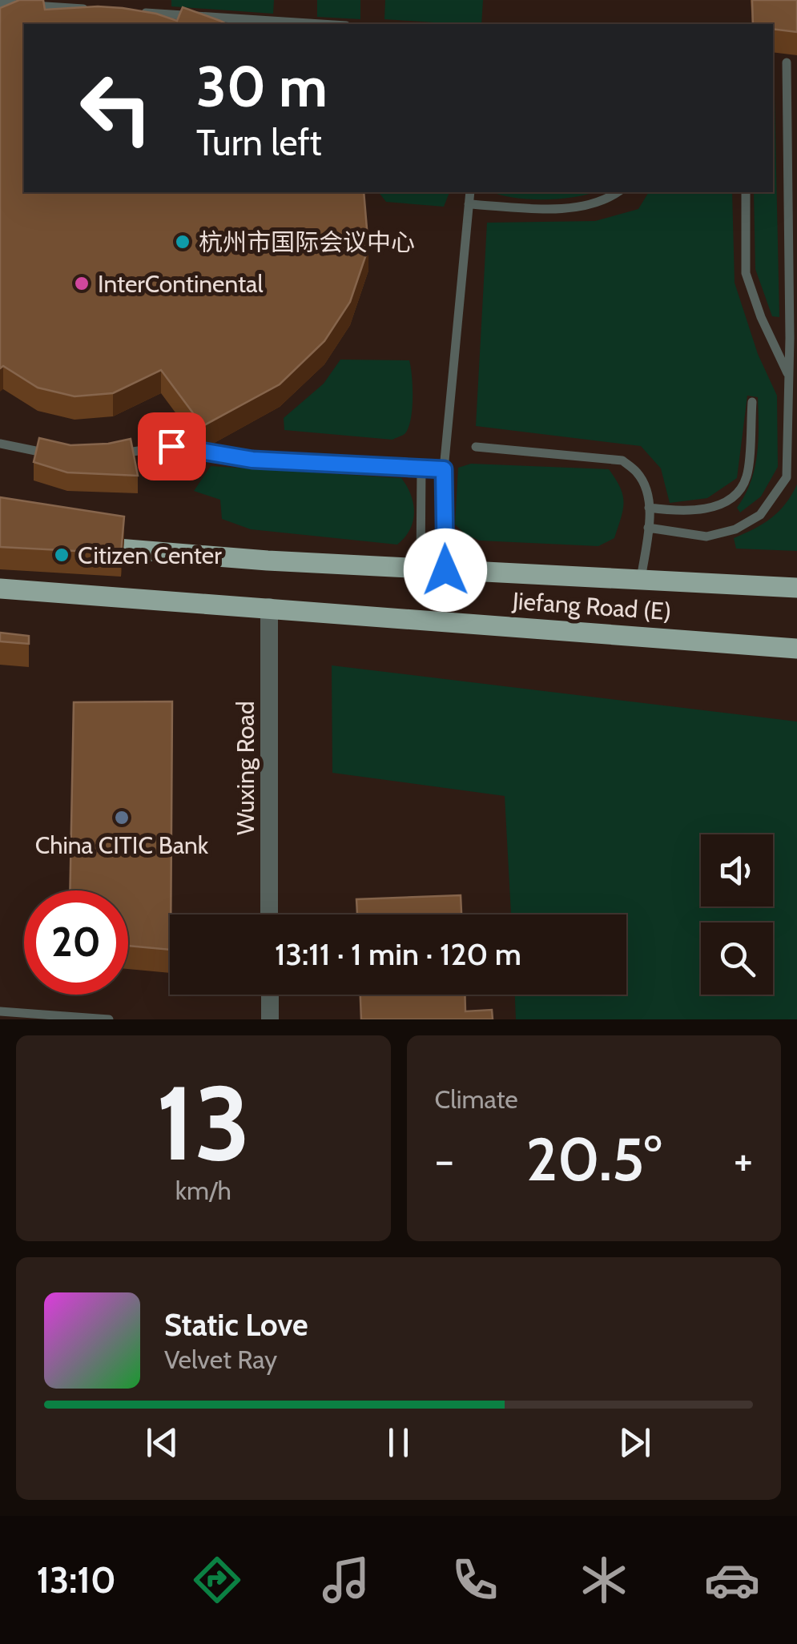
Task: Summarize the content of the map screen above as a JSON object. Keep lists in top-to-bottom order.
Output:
{
  "streets": {
    "main road": ["Jiefang Road (E)"],
    "street": ["Wuxing Road"]
  },
  "crossings": [
    ["Jiefang Road (E)", "Wuxing Road"]
  ],
  "places": [
    "杭州市国际会议中心",
    "InterContinental",
    "Citizen Center",
    "China CITIC Bank"
  ],
  "page": {
    "turn": ["30 m", "Turn left"],
    "limit": "20",
    "trip": "13:11 · 1 min · 120 m",
    "tile": [
      ["13", "km/h"],
      "Climate"
    ],
    "heat": ["−", "20.5°", "+"],
    "song": ["Static Love", "Velvet Ray"],
    "tabs": "13:10"
  }
}
